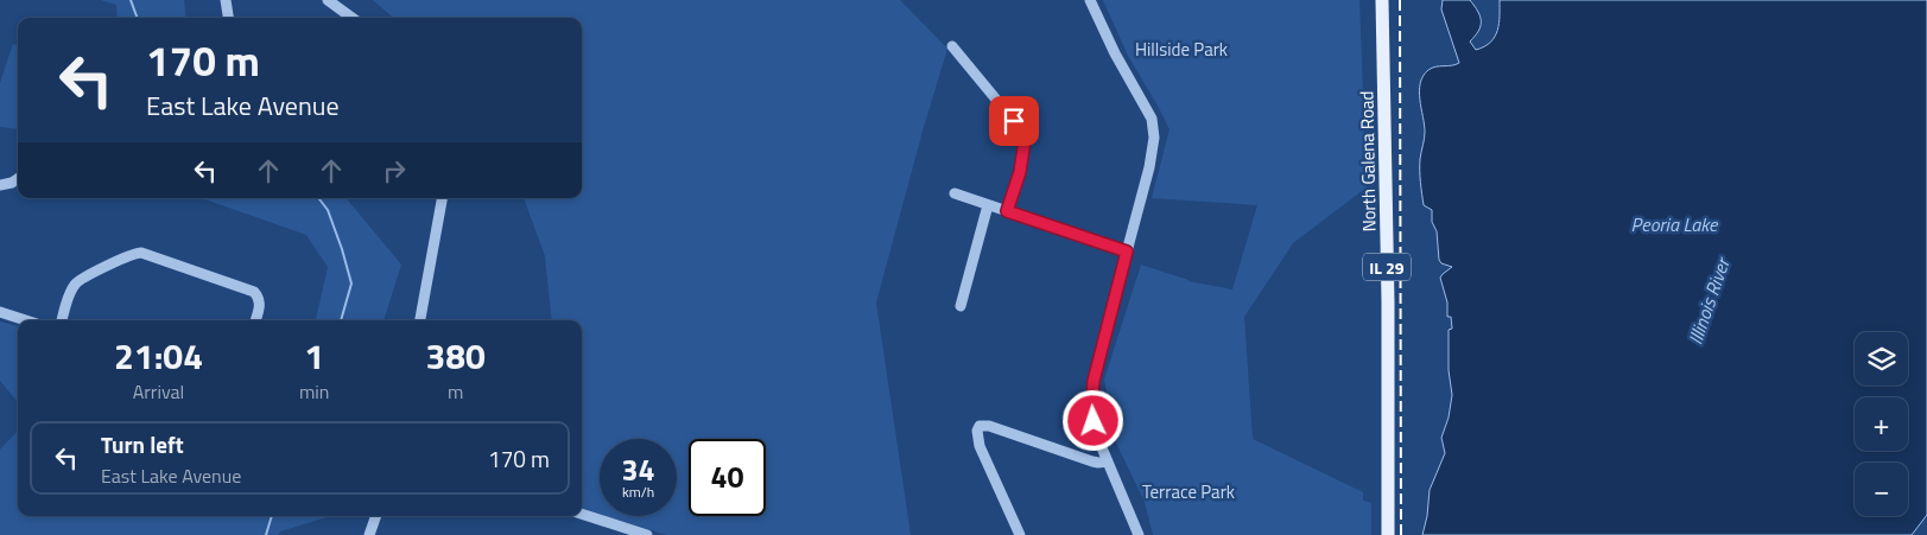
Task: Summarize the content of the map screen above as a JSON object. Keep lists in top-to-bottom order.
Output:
{
  "streets": {
    "main road": ["North Galena Road", "IL 29"]
  },
  "water": ["Peoria Lake", "Illinois River"],
  "parks": ["Hillside Park", "Terrace Park"],
  "page": {
    "turn": ["170 m", "East Lake Avenue"],
    "eta": [
      "21:04",
      "Arrival",
      "1",
      "min",
      "380",
      "m"
    ],
    "map_buttons": ["+", "−"],
    "list": [
      {
        "name": "Turn left",
        "note": "East Lake Avenue",
        "value": "170 m"
      }
    ],
    "speed": "34 km/h",
    "limit": "40"
  }
}
